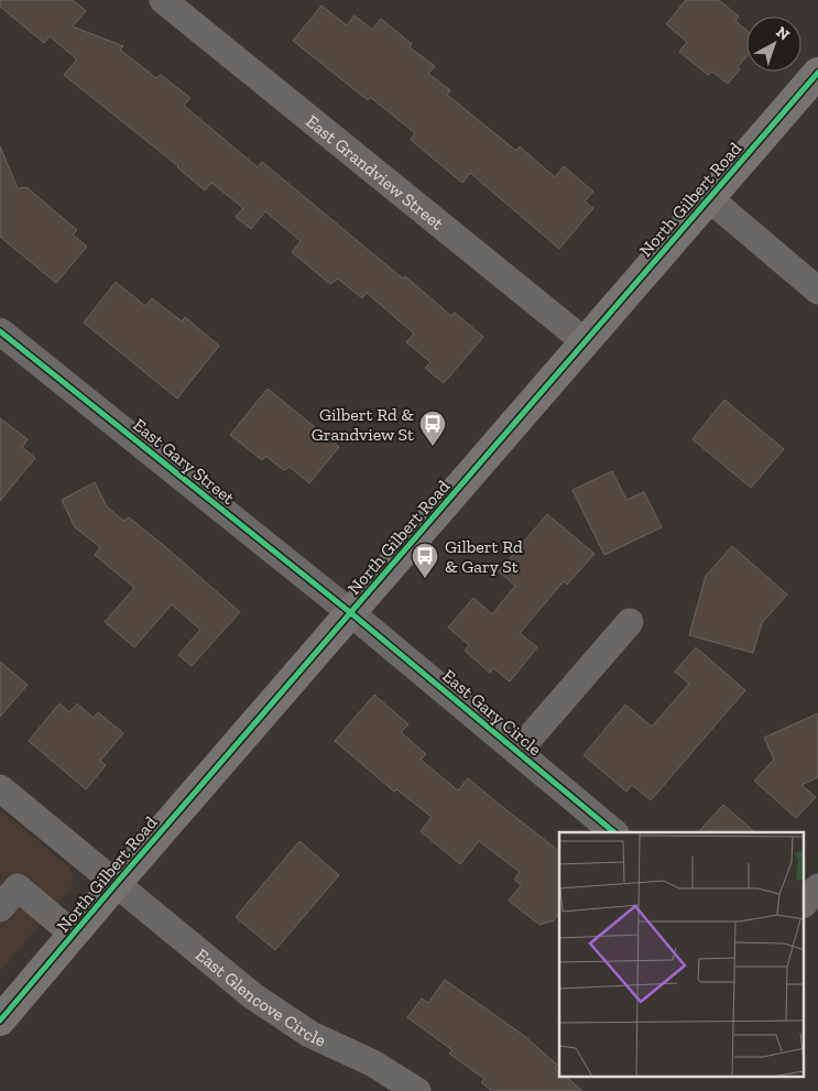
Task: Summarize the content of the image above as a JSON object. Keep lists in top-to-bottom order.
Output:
{
  "streets": {
    "main road": ["North Gilbert Road"],
    "street": [
      "East Grandview Street",
      "East Gary Street",
      "East Gary Circle",
      "East Glencove Circle"
    ]
  },
  "crossings": [
    ["East Grandview Street", "North Gilbert Road"],
    ["North Gilbert Road", "East Gary Street"],
    ["North Gilbert Road", "East Gary Circle"],
    ["North Gilbert Road", "East Glencove Circle"],
    ["East Gary Street", "East Gary Circle"]
  ],
  "places": {
    "bus stop": ["Gilbert Rd & Grandview St", "Gilbert Rd & Gary St"]
  },
  "north": "top right"
}
